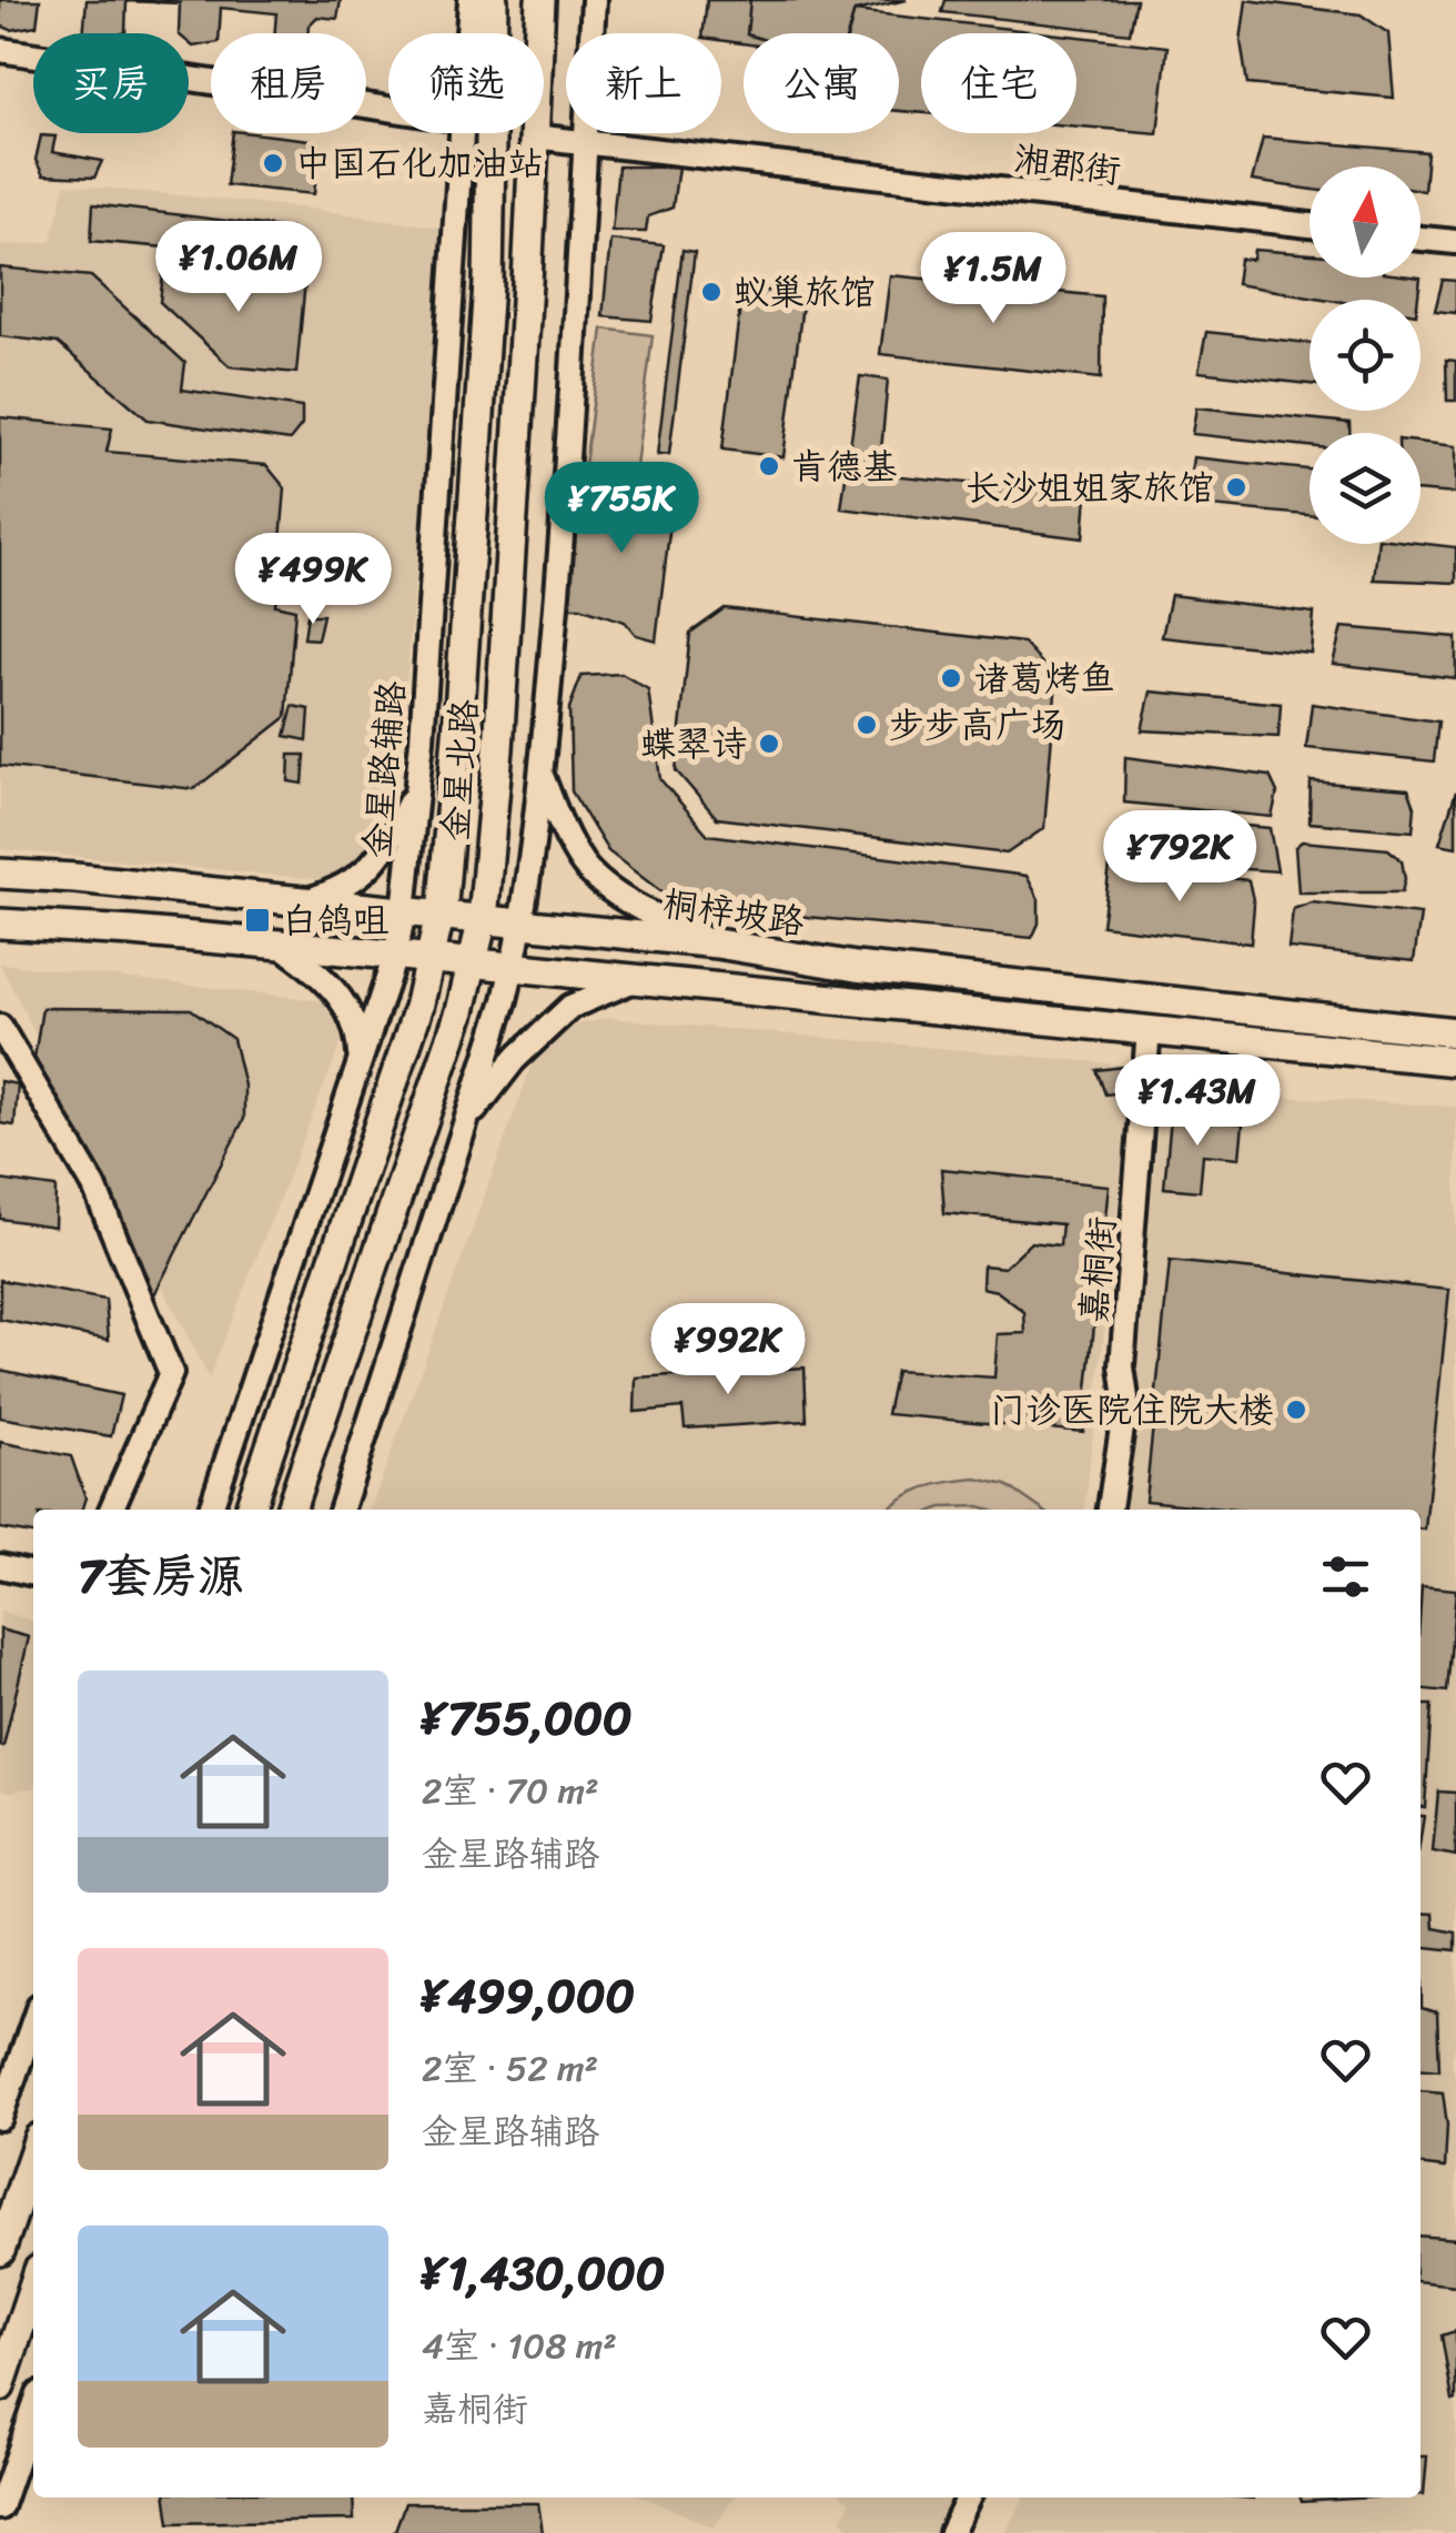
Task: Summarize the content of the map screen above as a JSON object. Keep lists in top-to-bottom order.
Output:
{
  "streets": {
    "main road": ["金星北路", "桐梓坡路"],
    "street": ["湘郡街", "金星路辅路", "嘉桐街"]
  },
  "crossings": [
    ["湘郡街", "金星北路"],
    ["金星路辅路", "桐梓坡路"],
    ["金星北路", "桐梓坡路"],
    ["桐梓坡路", "嘉桐街"]
  ],
  "places": {
    "other": [
      "中国石化加油站",
      "蚁巢旅馆",
      "肯德基",
      "长沙姐姐家旅馆",
      "诸葛烤鱼",
      "步步高广场",
      "蝶翠诗",
      "门诊医院住院大楼"
    ],
    "transit": ["白鸽咀"]
  },
  "north": "top",
  "page": {
    "chip": [
      "买房",
      "租房",
      "筛选",
      "新上",
      "公寓",
      "住宅"
    ],
    "price": [
      "¥1.06M",
      "¥1.5M",
      "¥755K",
      "¥499K",
      "¥792K",
      "¥1.43M",
      "¥992K"
    ],
    "heading": "7套房源",
    "list": [
      {
        "name": "¥755,000",
        "note": "2室 · 70 m² · 金星路辅路"
      },
      {
        "name": "¥499,000",
        "note": "2室 · 52 m² · 金星路辅路"
      },
      {
        "name": "¥1,430,000",
        "note": "4室 · 108 m² · 嘉桐街"
      }
    ]
  }
}
